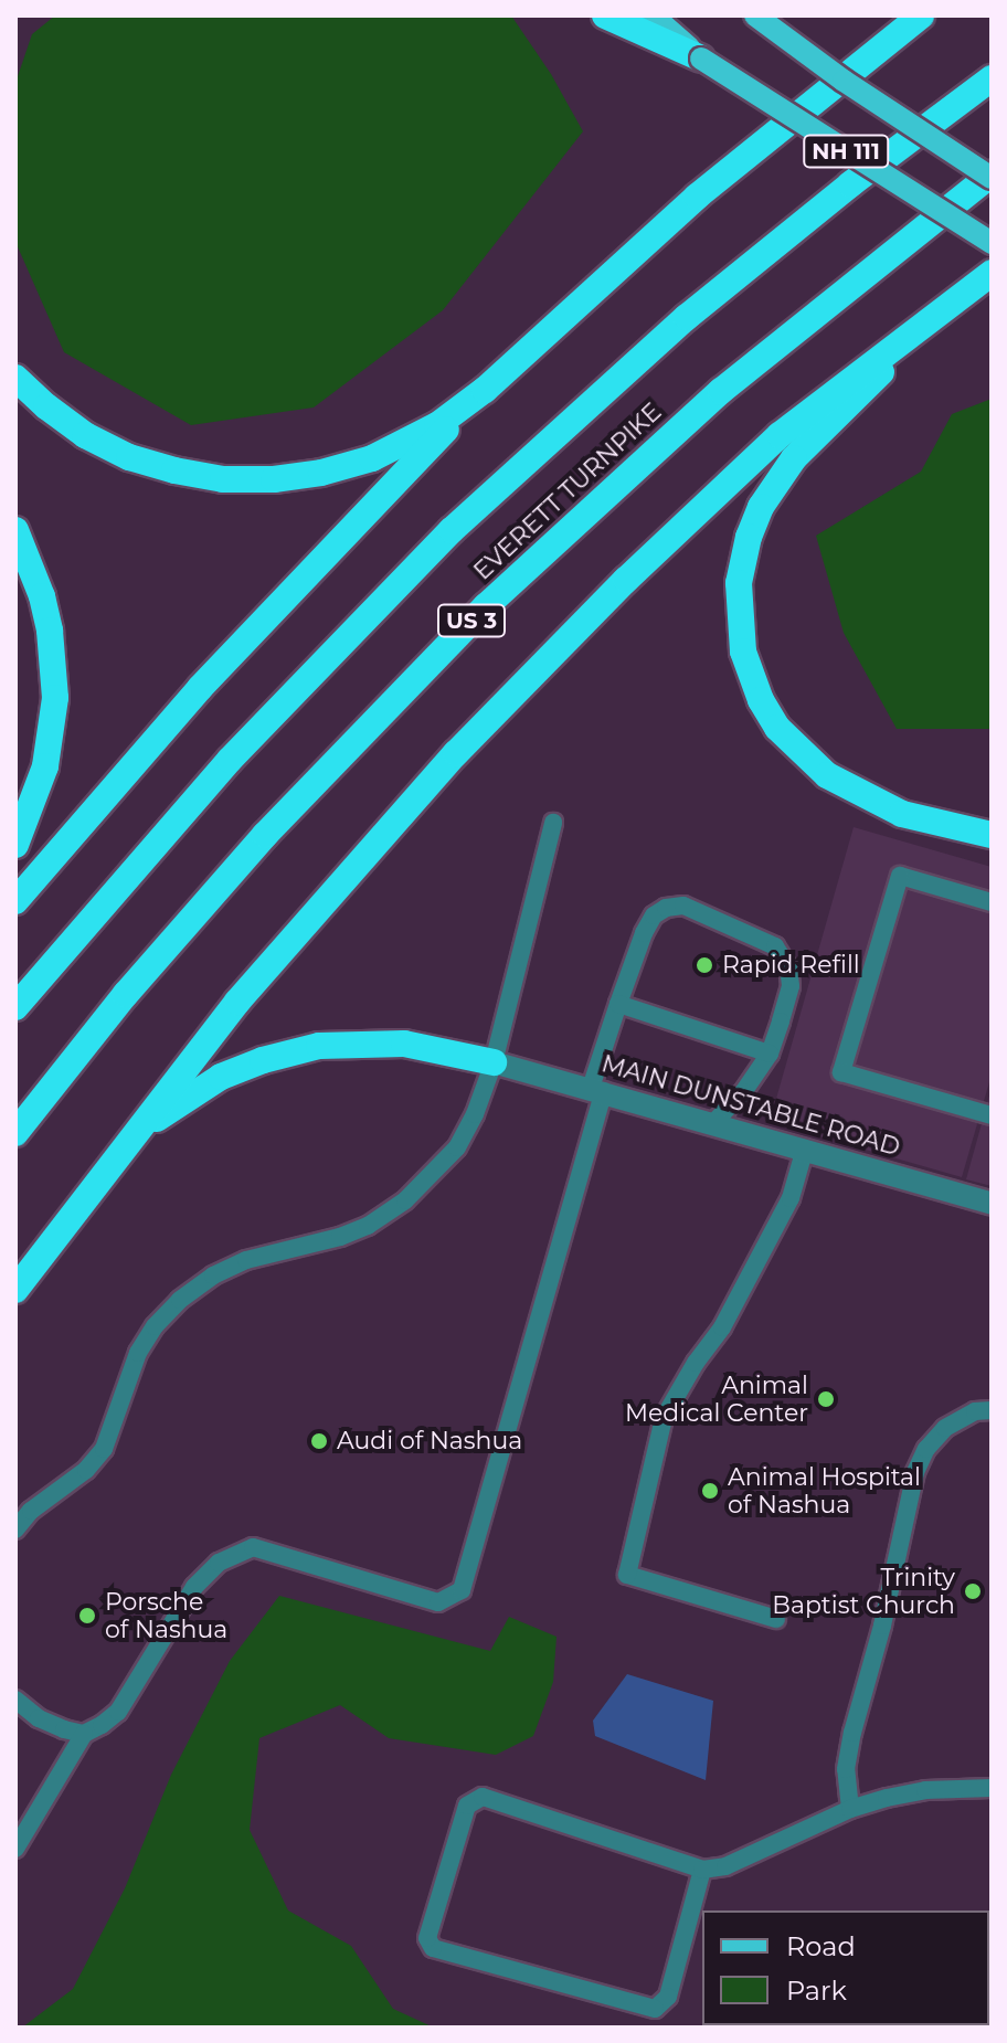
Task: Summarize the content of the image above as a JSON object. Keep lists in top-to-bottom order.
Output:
{
  "streets": {
    "highway": ["EVERETT TURNPIKE", "US 3"],
    "main road": ["NH 111"],
    "street": ["MAIN DUNSTABLE ROAD"]
  },
  "crossings": [
    ["NH 111", "EVERETT TURNPIKE"]
  ],
  "places": [
    "Rapid Refill",
    "Animal Medical Center",
    "Audi of Nashua",
    "Animal Hospital of Nashua",
    "Trinity Baptist Church",
    "Porsche of Nashua"
  ],
  "legend": ["Road", "Park"]
}
